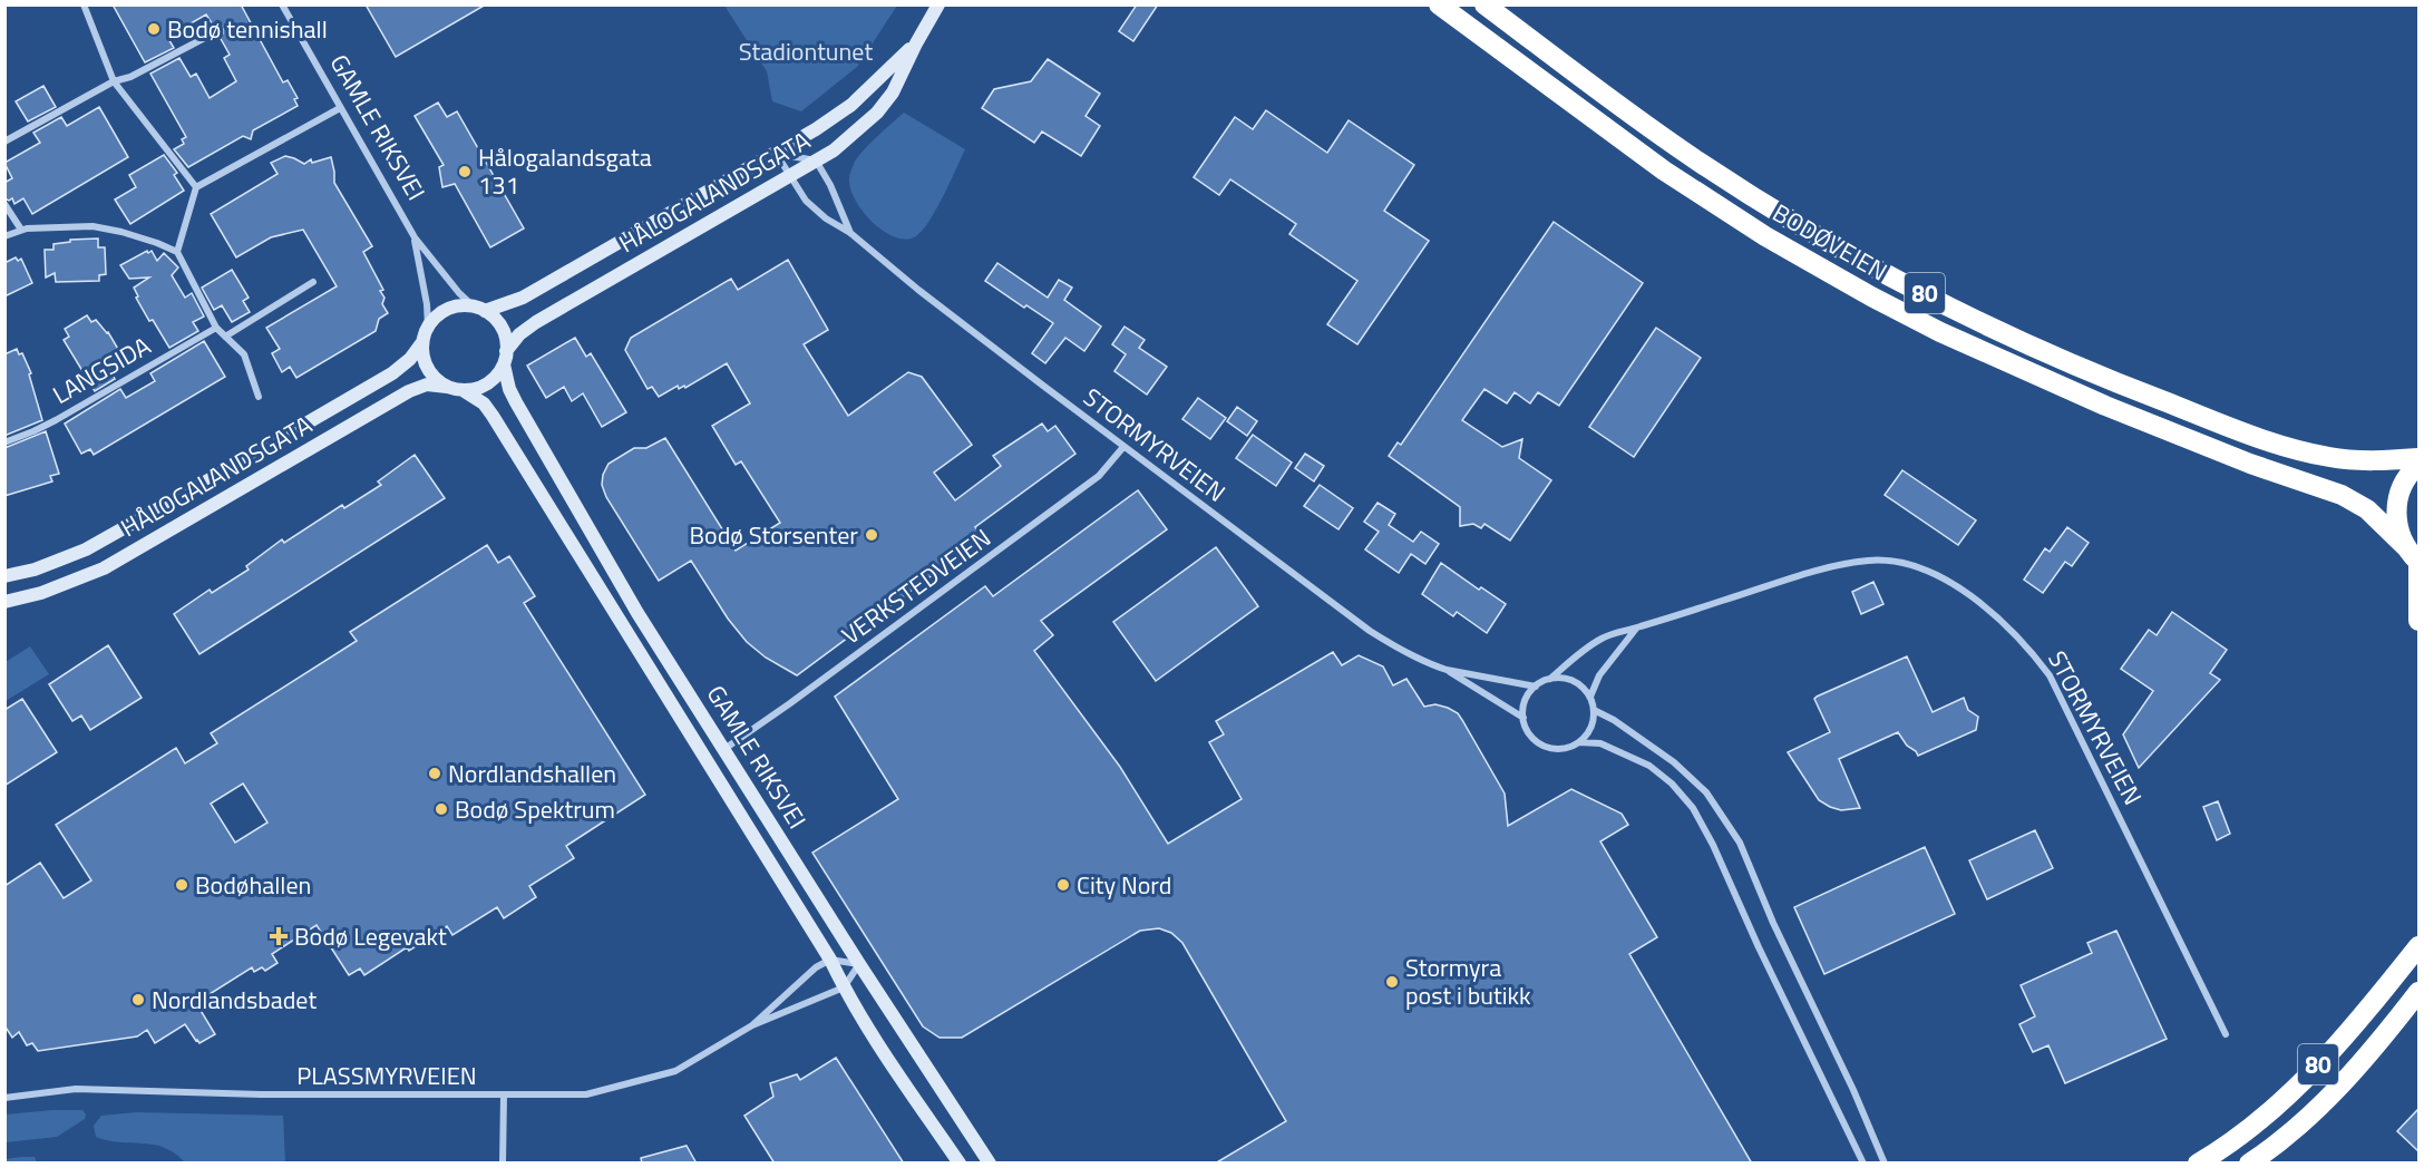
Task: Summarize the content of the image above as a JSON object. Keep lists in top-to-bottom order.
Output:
{
  "streets": {
    "highway": ["BODØVEIEN", "80"],
    "street": [
      "GAMLE RIKSVEI",
      "HÅLOGALANDSGATA",
      "LANGSIDA",
      "STORMYRVEIEN",
      "VERKSTEDVEIEN",
      "PLASSMYRVEIEN"
    ]
  },
  "crossings": [
    ["GAMLE RIKSVEI", "HÅLOGALANDSGATA"],
    ["GAMLE RIKSVEI", "VERKSTEDVEIEN"],
    ["GAMLE RIKSVEI", "PLASSMYRVEIEN"],
    ["HÅLOGALANDSGATA", "STORMYRVEIEN"],
    ["STORMYRVEIEN", "VERKSTEDVEIEN"]
  ],
  "parks": ["Stadiontunet"],
  "places": {
    "other": [
      "Bodø tennishall",
      "Hålogalandsgata 131",
      "Bodø Storsenter",
      "Nordlandshallen",
      "Bodø Spektrum",
      "Bodøhallen",
      "City Nord",
      "Stormyra post i butikk",
      "Nordlandsbadet"
    ],
    "health": ["Bodø Legevakt"]
  }
}
